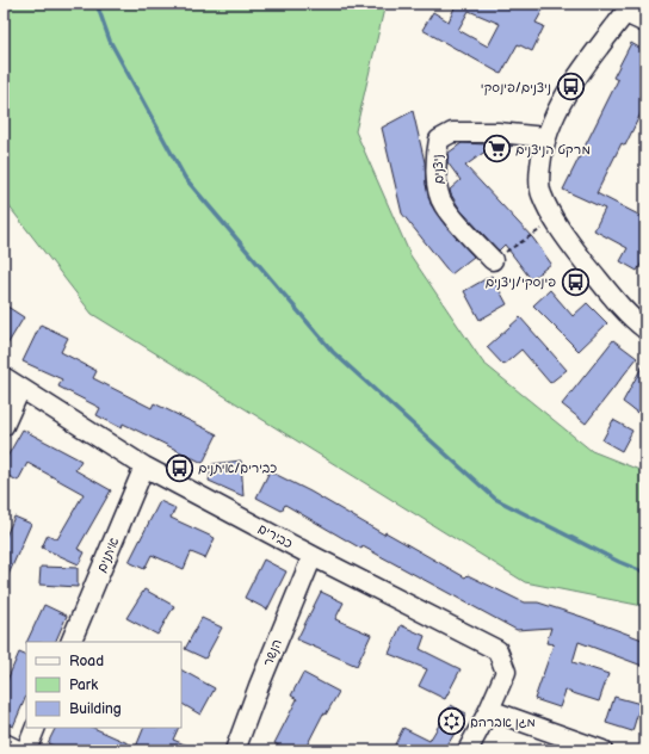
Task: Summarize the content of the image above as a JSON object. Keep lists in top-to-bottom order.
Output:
{
  "streets": {
    "street": [
      "ניצנים",
      "כבירים",
      "איתנים",
      "הנשר"
    ]
  },
  "crossings": [
    ["כבירים", "איתנים"],
    ["כבירים", "הנשר"]
  ],
  "places": {
    "bus stop": ["ניצנים/פינסקי", "פינסקי/ניצנים", "כבירים/איתנים"],
    "supermarket": ["מרקט הניצנים"],
    "synagogue": ["מגן אברהם"]
  },
  "legend": ["Road", "Park", "Building"]
}
